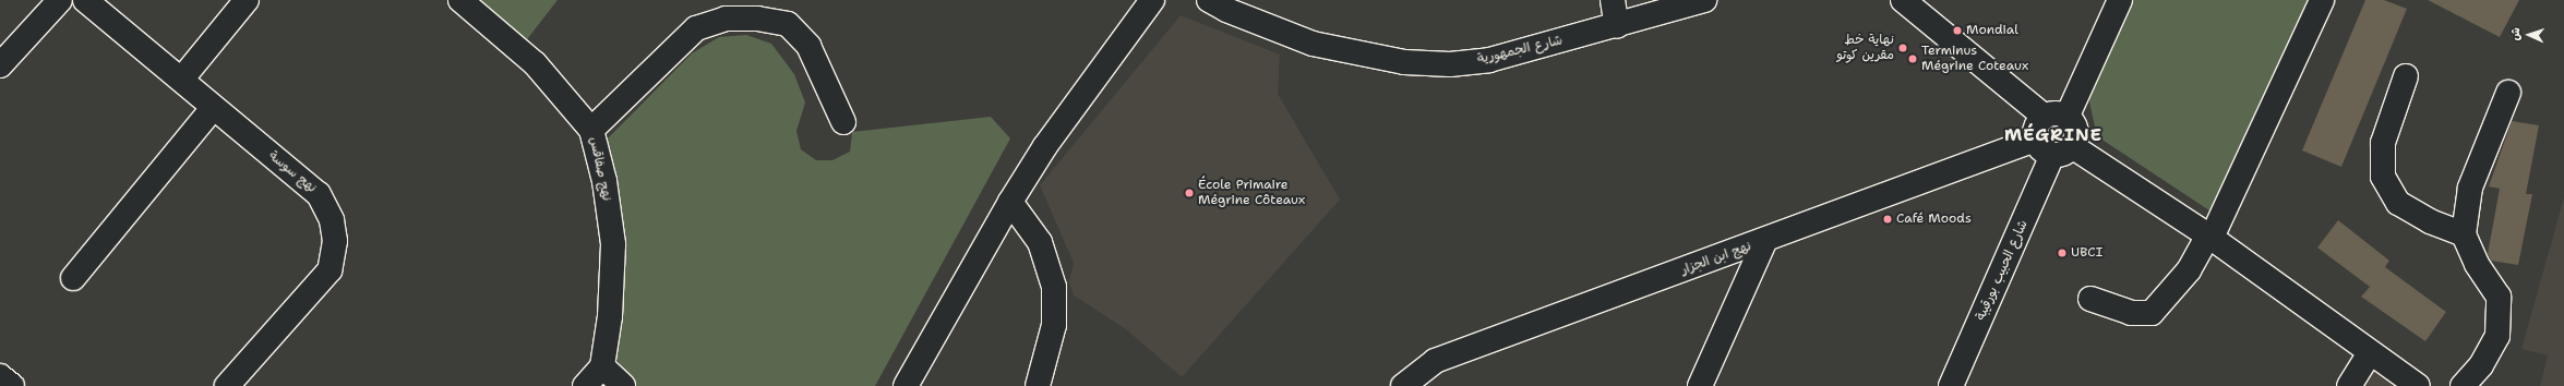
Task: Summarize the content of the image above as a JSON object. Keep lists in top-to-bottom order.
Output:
{
  "streets": {
    "street": [
      "شارع الجمهورية",
      "نهج صفاقس",
      "نهج سوسة",
      "نهج ابن الجزار",
      "شارع الحبيب بورقيبة"
    ]
  },
  "districts": ["MÉGRINE"],
  "places": [
    "Mondial",
    "نهاية خط مقرين كوتو",
    "Terminus Mégrine Coteaux",
    "École Primaire Mégrine Côteaux",
    "Café Moods",
    "UBCI"
  ],
  "north": "left"
}
